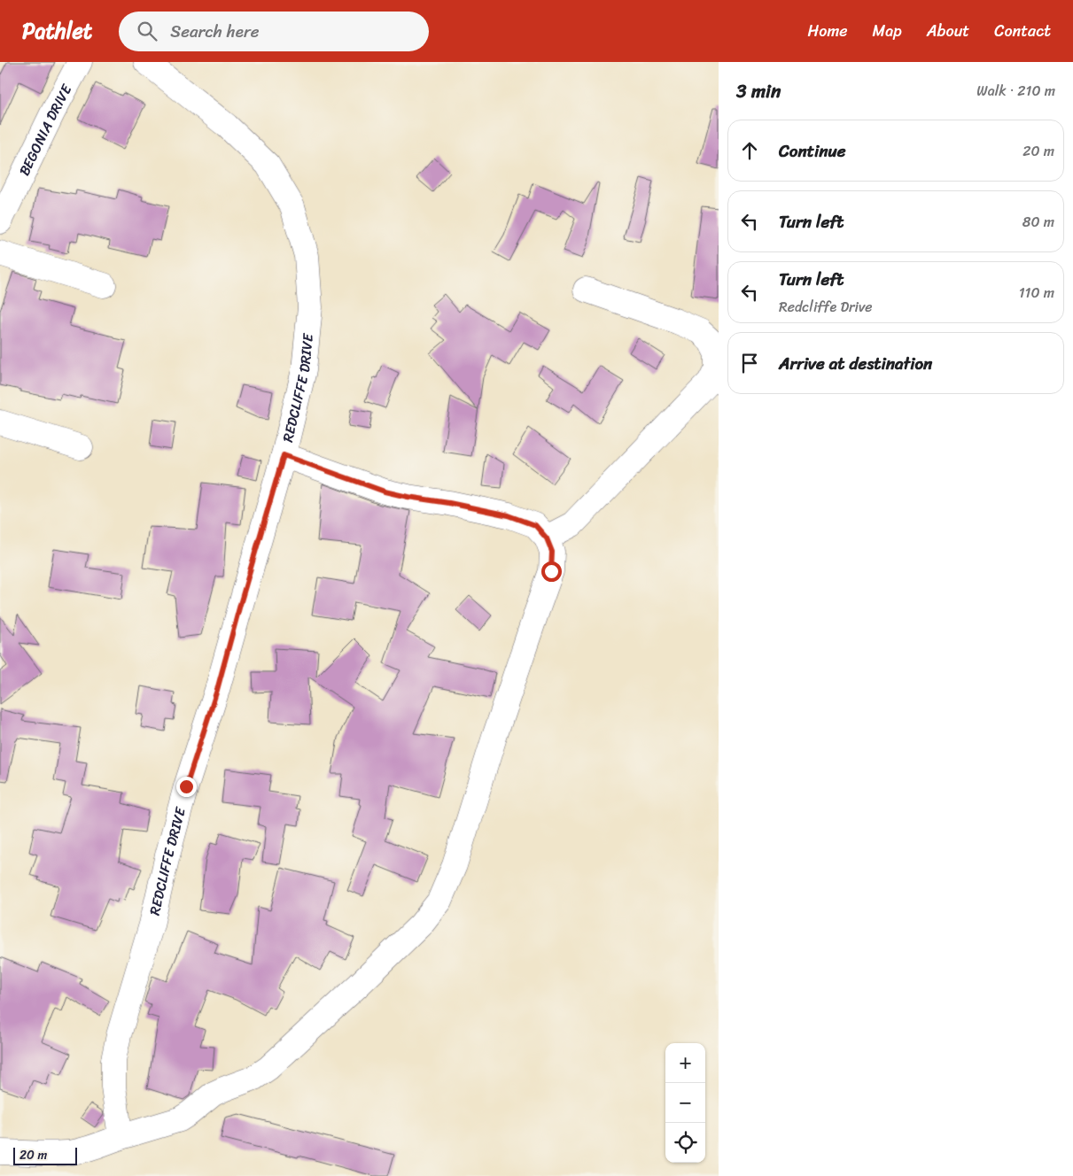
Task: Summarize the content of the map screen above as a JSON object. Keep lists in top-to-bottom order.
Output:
{
  "streets": {
    "street": ["BEGONIA DRIVE", "REDCLIFFE DRIVE"]
  },
  "scale_bar": "20 m",
  "page": {
    "header": "Pathlet",
    "search": "Search here",
    "nav": [
      "Home",
      "Map",
      "About",
      "Contact"
    ],
    "heading": ["3 min", "Walk · 210 m"],
    "list": [
      ["Continue", "20 m"],
      ["Turn left", "80 m"],
      ["Turn left", "Redcliffe Drive", "110 m"],
      "Arrive at destination"
    ],
    "map_buttons": ["+", "−"],
    "scale": "20 m"
  }
}
